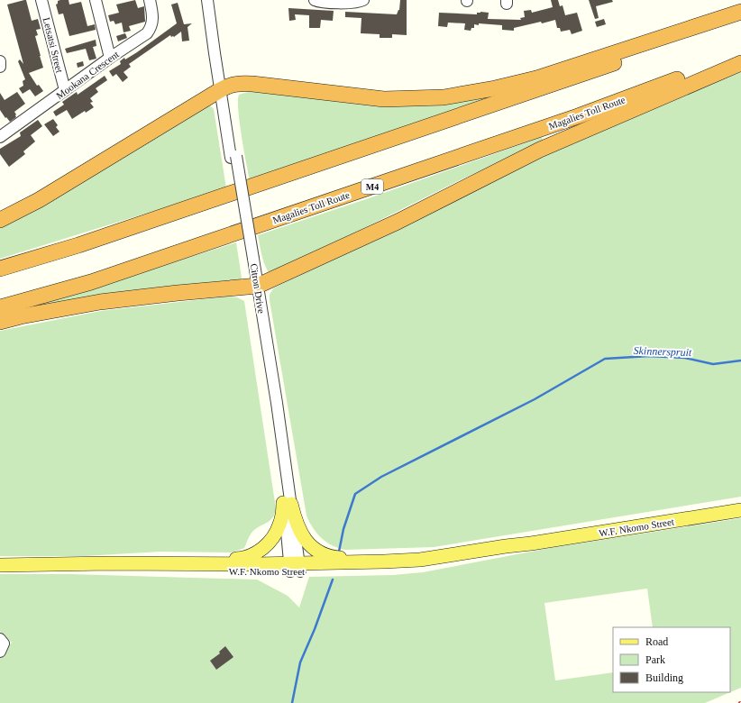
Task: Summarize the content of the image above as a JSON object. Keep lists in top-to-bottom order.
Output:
{
  "streets": {
    "highway": ["Magalies Toll Route", "M4"],
    "main road": ["W.F. Nkomo Street"],
    "street": ["Letsatsi Street", "Mookana Crescent", "Citron Drive"]
  },
  "crossings": [
    ["Letsatsi Street", "Mookana Crescent"],
    ["Citron Drive", "W.F. Nkomo Street"]
  ],
  "water": ["Skinnerspruit"],
  "legend": ["Road", "Park", "Building"]
}
